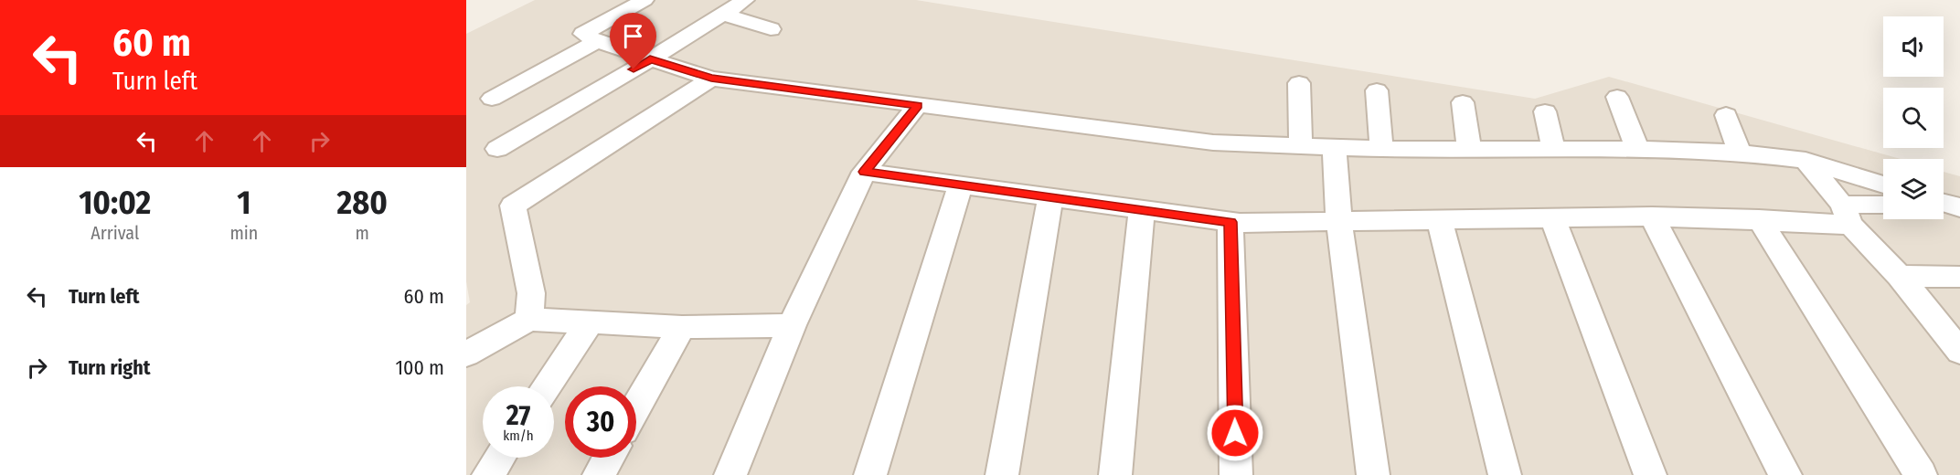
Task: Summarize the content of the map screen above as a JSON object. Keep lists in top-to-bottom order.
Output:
{
  "page": {
    "turn": ["60 m", "Turn left"],
    "eta": [
      "10:02",
      "Arrival",
      "1",
      "min",
      "280",
      "m"
    ],
    "list": [
      {
        "name": "Turn left",
        "value": "60 m"
      },
      {
        "name": "Turn right",
        "value": "100 m"
      }
    ],
    "speed": "27 km/h",
    "limit": "30"
  }
}
